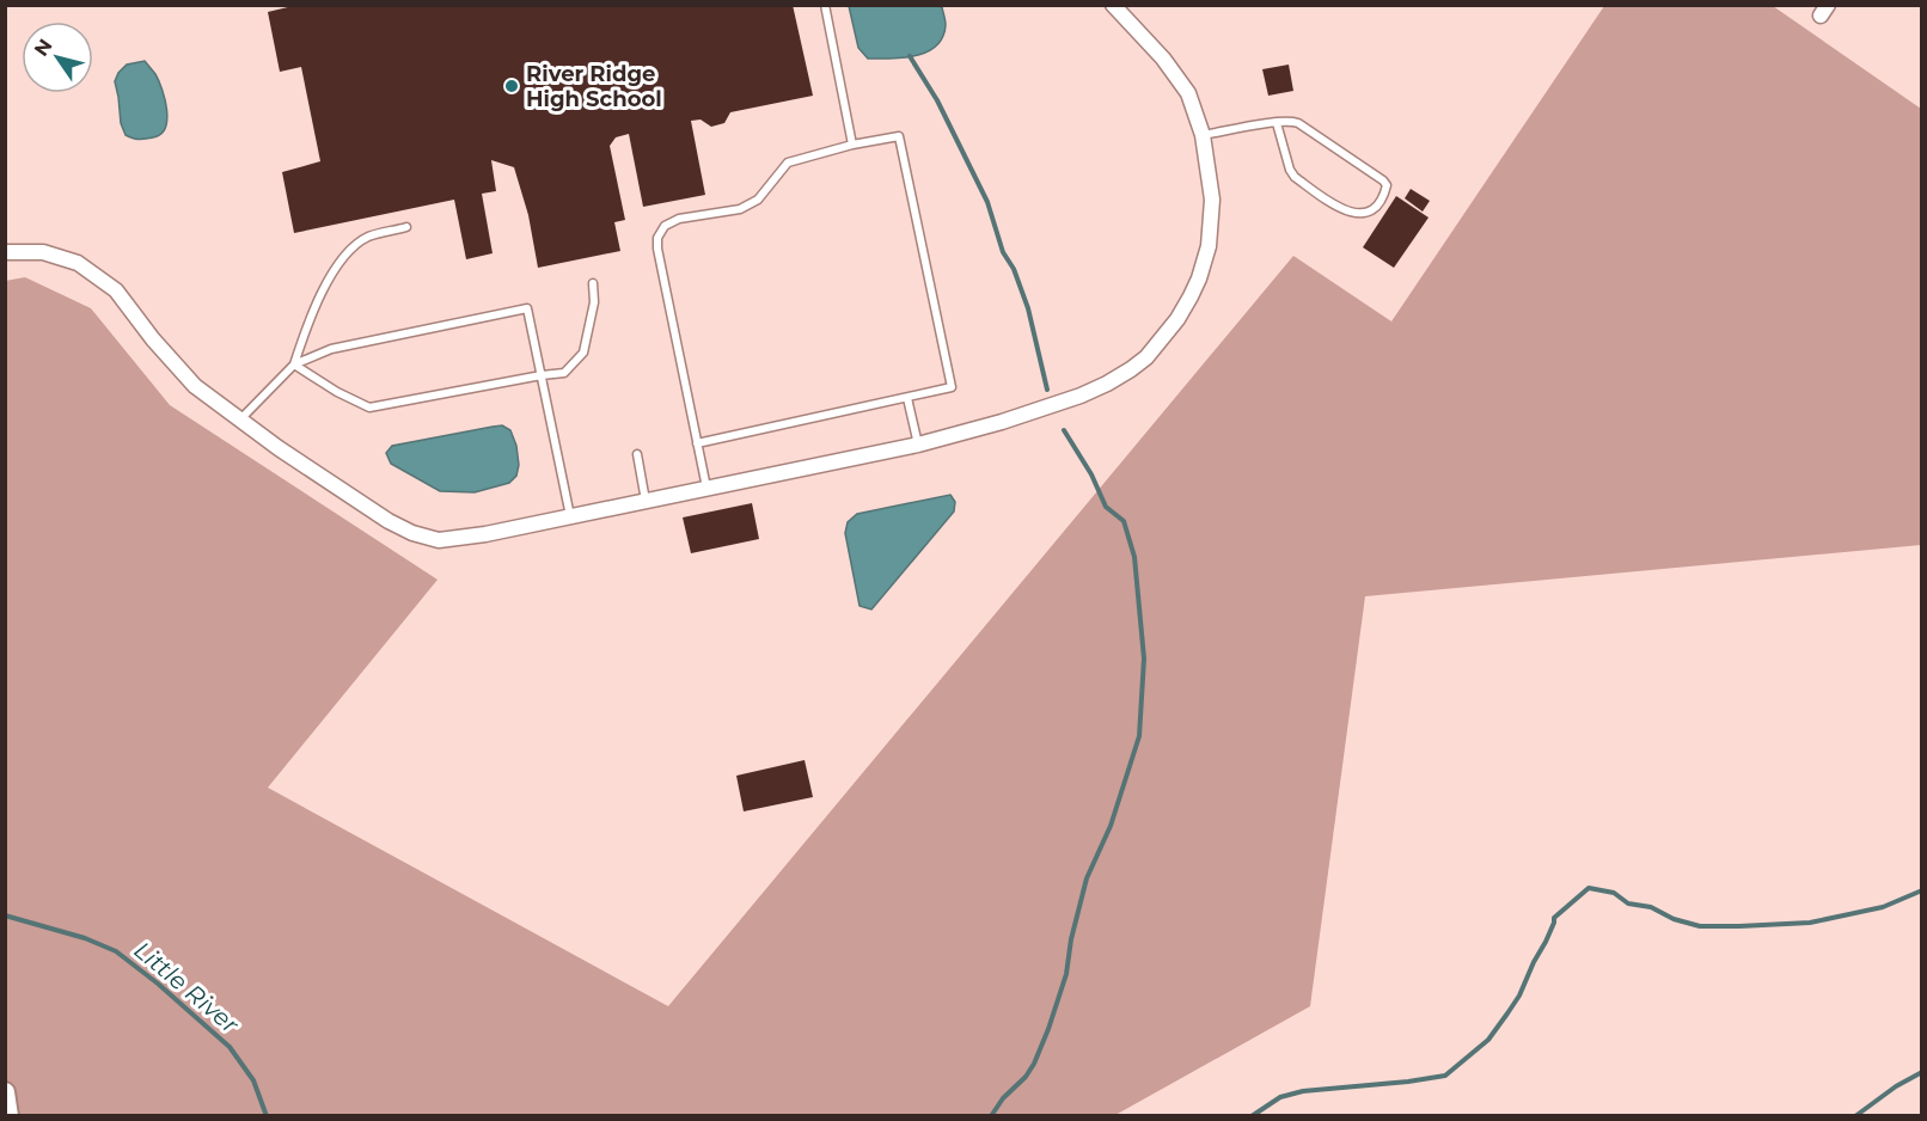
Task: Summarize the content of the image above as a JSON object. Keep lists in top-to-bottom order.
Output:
{
  "water": ["Little River"],
  "places": ["River Ridge High School"],
  "north": "top left"
}
